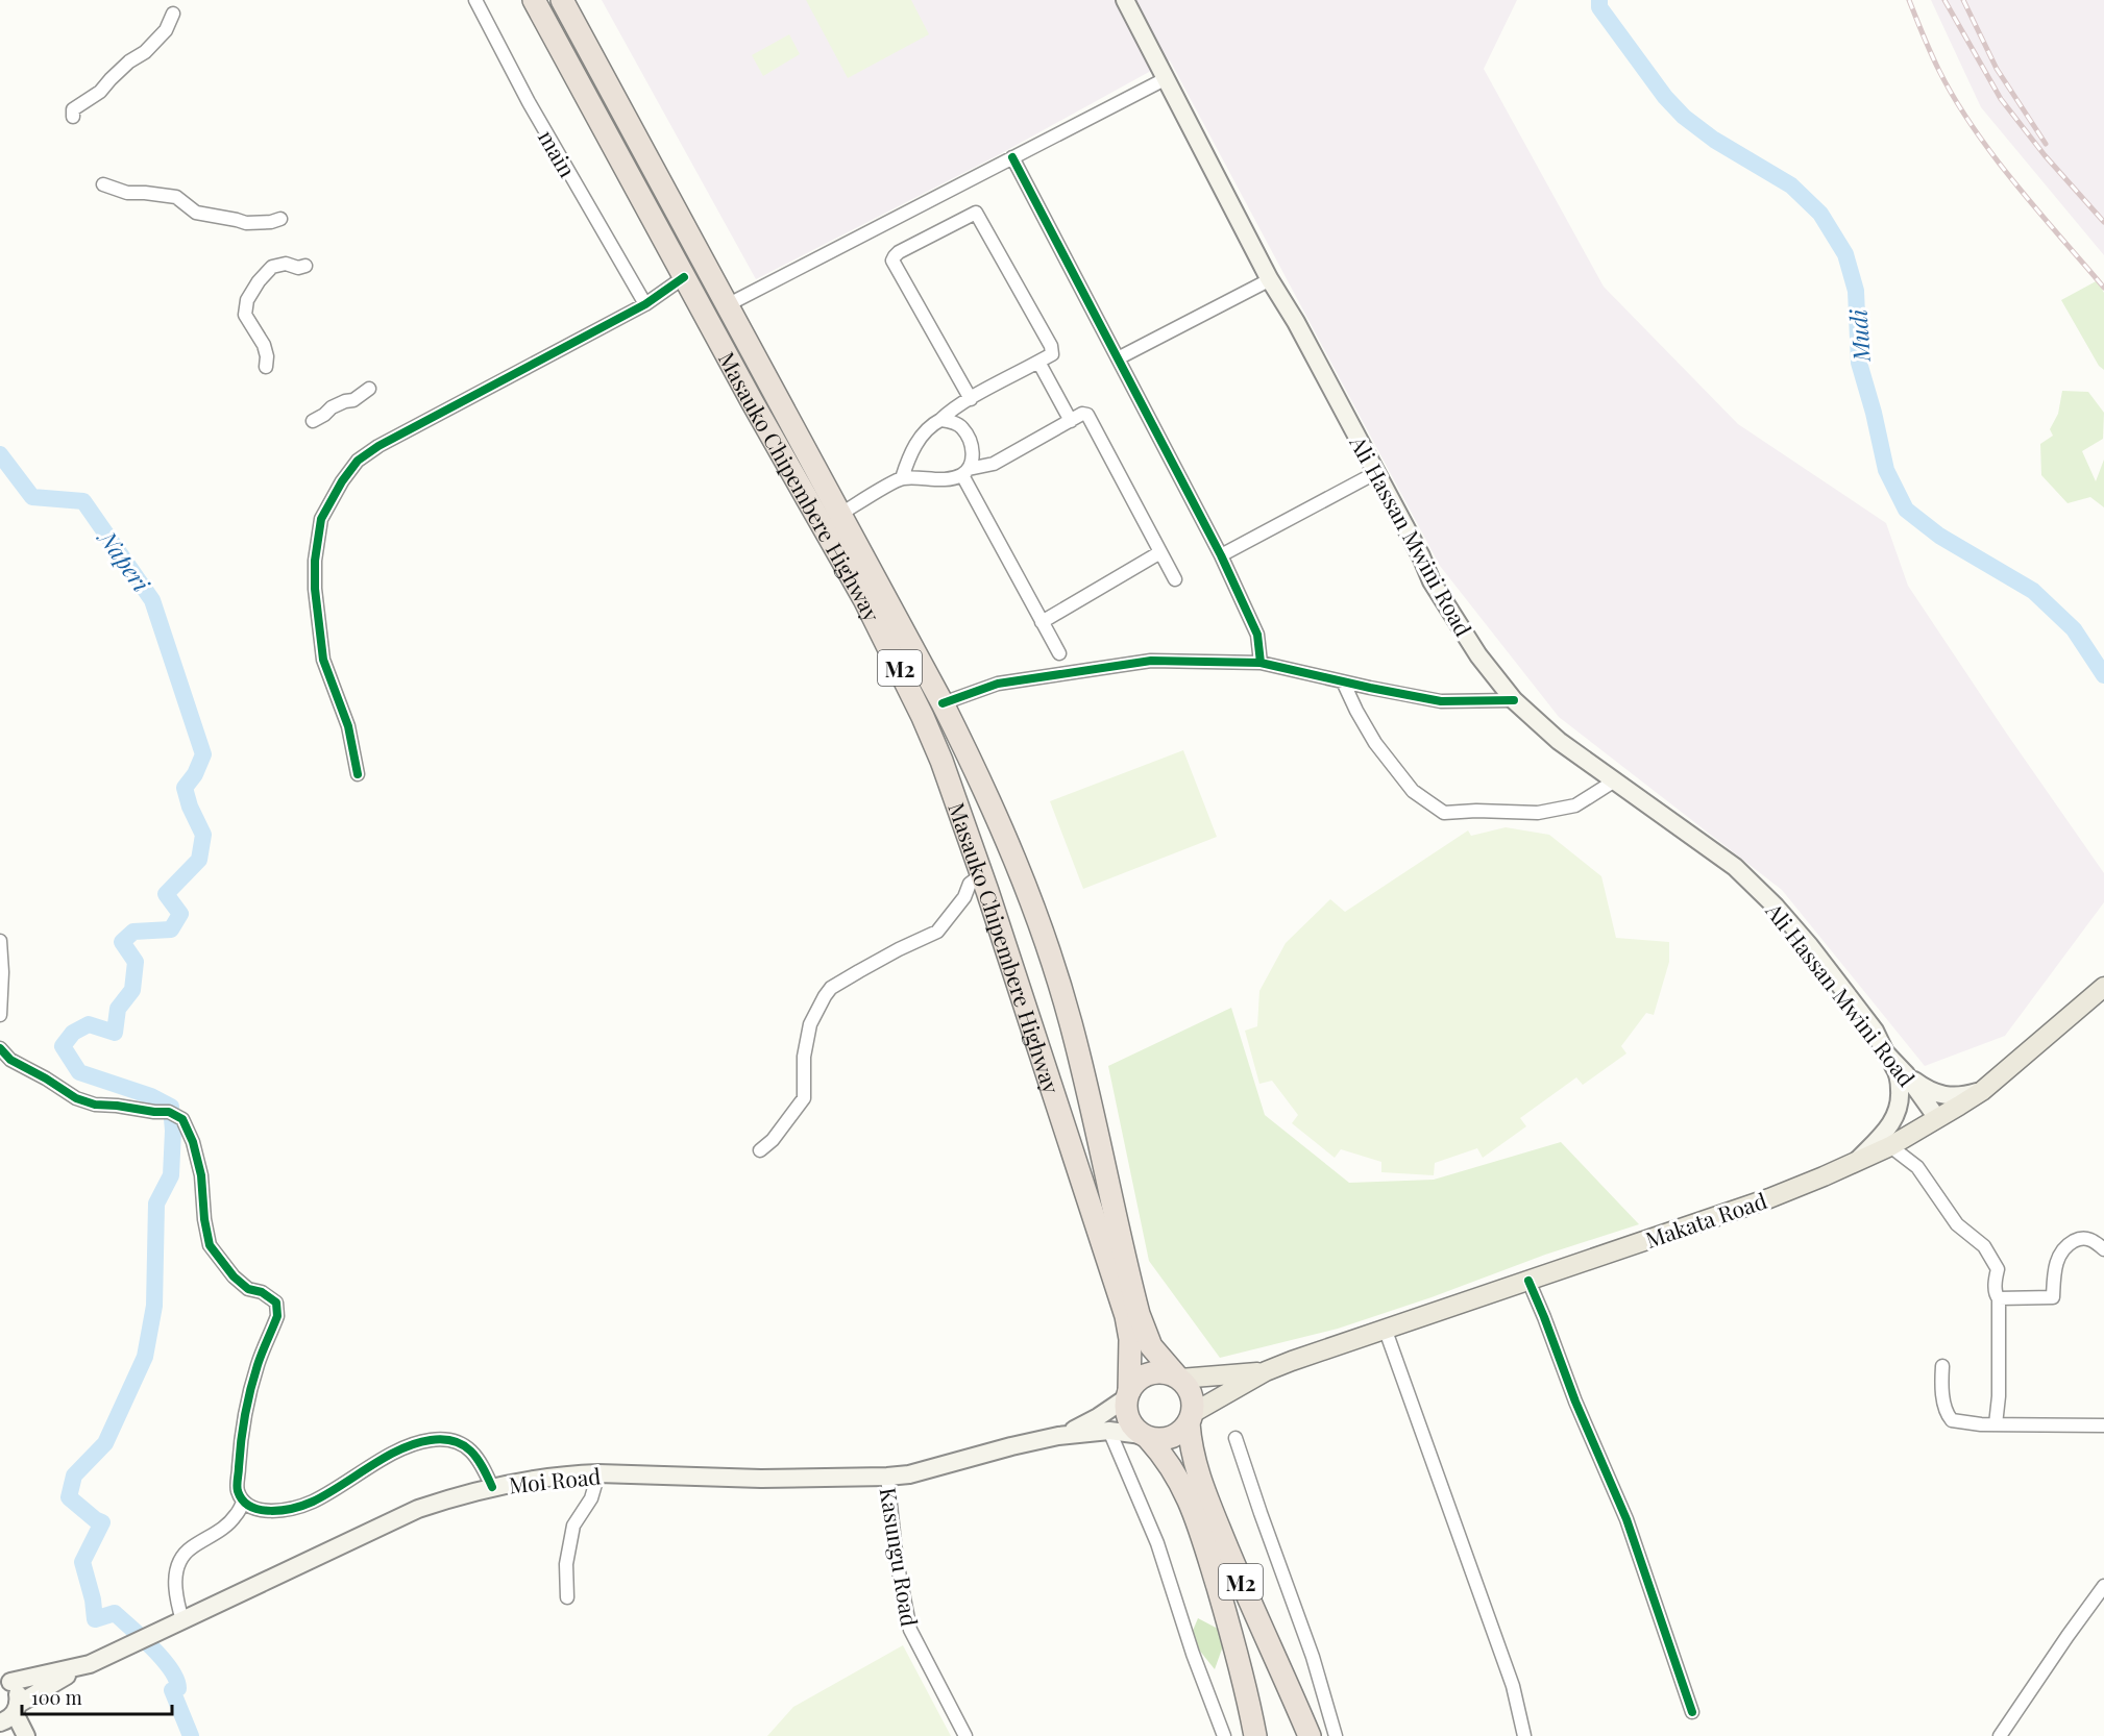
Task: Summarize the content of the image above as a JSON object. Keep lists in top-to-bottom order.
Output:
{
  "streets": {
    "highway": ["Masauko Chipembere Highway", "M2"],
    "main road": ["Ali Hassan Mwini Road", "Makata Road", "Moi Road"],
    "street": ["main", "Kasungu Road"]
  },
  "crossings": [
    ["Masauko Chipembere Highway", "M2"],
    ["Masauko Chipembere Highway", "Makata Road"],
    ["Ali Hassan Mwini Road", "Makata Road"],
    ["M2", "Makata Road"],
    ["Moi Road", "Kasungu Road"]
  ],
  "water": ["Mudi", "Naperi"],
  "scale_bar": "100 m"
}
